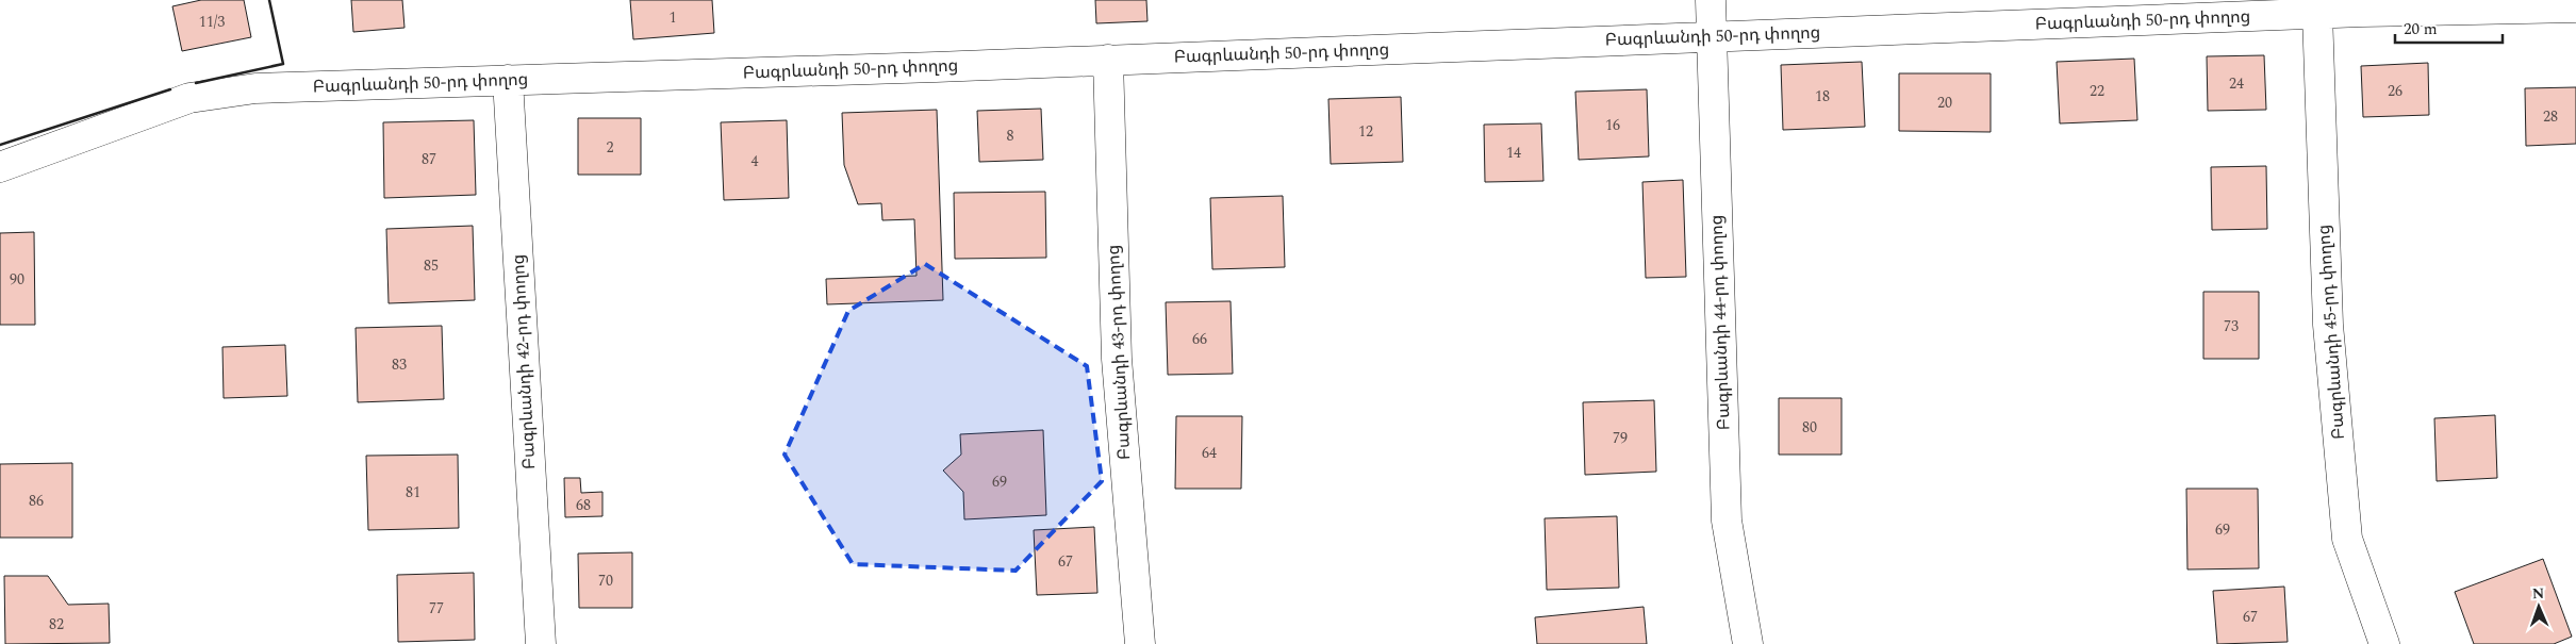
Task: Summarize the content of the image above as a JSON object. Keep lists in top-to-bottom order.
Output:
{
  "streets": {
    "street": [
      "Բագրևանդի 50-րդ փողոց",
      "Բագրևանդի 44-րդ փողոց",
      "Բագրևանդի 45-րդ փողոց",
      "Բագրևանդի 43-րդ փողոց",
      "Բագրևանդի 42-րդ փողոց"
    ]
  },
  "crossings": [
    ["Բագրևանդի 50-րդ փողոց", "Բագրևանդի 44-րդ փողոց"],
    ["Բագրևանդի 50-րդ փողոց", "Բագրևանդի 45-րդ փողոց"],
    ["Բագրևանդի 50-րդ փողոց", "Բագրևանդի 43-րդ փողոց"],
    ["Բագրևանդի 50-րդ փողոց", "Բագրևանդի 42-րդ փողոց"]
  ],
  "house_numbers": [
    "1",
    "11/3",
    "24",
    "22",
    "26",
    "18",
    "20",
    "28",
    "16",
    "12",
    "8",
    "2",
    "14",
    "87",
    "4",
    "85",
    "90",
    "73",
    "66",
    "83",
    "80",
    "79",
    "64",
    "69",
    "81",
    "86",
    "68",
    "69",
    "67",
    "70",
    "77",
    "67",
    "82"
  ],
  "scale_bar": "20 m",
  "north": "top"
}
